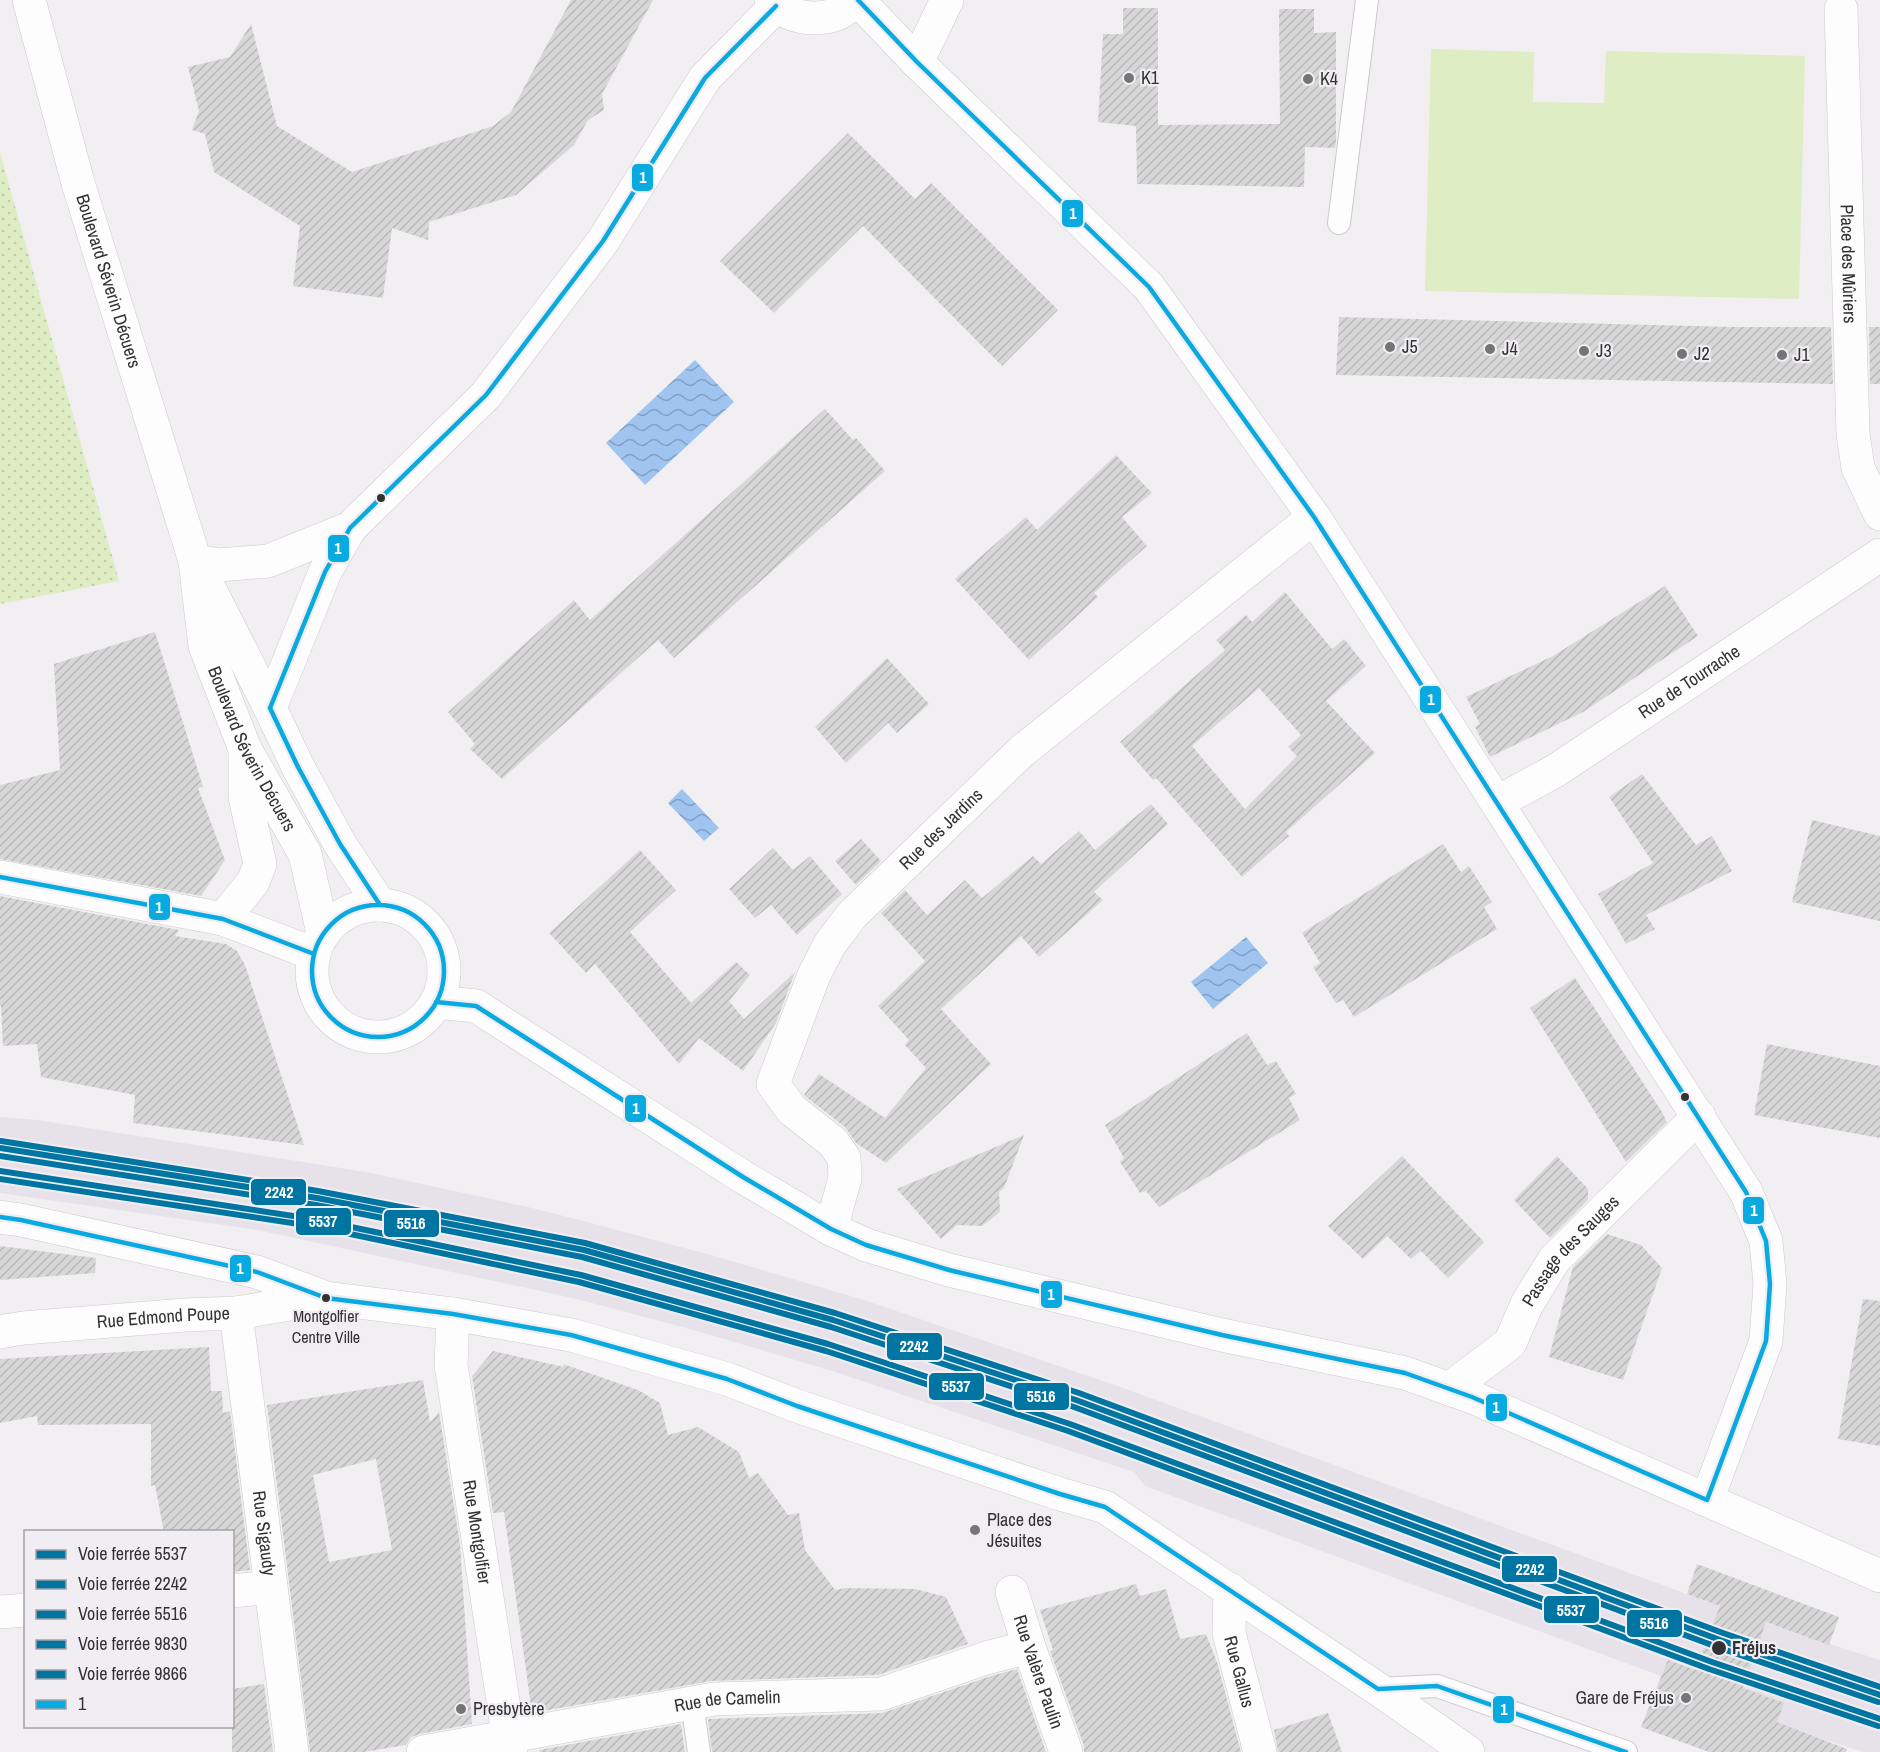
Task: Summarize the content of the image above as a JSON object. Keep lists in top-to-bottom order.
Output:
{
  "streets": {
    "street": [
      "Place des Mûriers",
      "Boulevard Séverin Décuers",
      "Rue de Tourrache",
      "Rue des Jardins",
      "Passage des Sauges",
      "Rue Edmond Poupe",
      "Rue Sigaudy",
      "Rue Montgolfier",
      "Rue Gallus",
      "Rue Valère Paulin",
      "Rue de Camelin"
    ]
  },
  "crossings": [
    ["Rue Edmond Poupe", "Rue Sigaudy"],
    ["Rue Montgolfier", "Rue de Camelin"],
    ["Rue Valère Paulin", "Rue de Camelin"]
  ],
  "places": [
    "K1",
    "K4",
    "J5",
    "J4",
    "J3",
    "J2",
    "J1",
    "Montgolfier Centre Ville",
    "Place des Jésuites",
    "Fréjus",
    "Gare de Fréjus",
    "Presbytère"
  ],
  "lines": [
    "transit line 1",
    "rail line 9866",
    "rail line 2242",
    "rail line 5516",
    "rail line 5537",
    "rail line 9830"
  ],
  "legend": [
    "Voie ferrée 5537",
    "Voie ferrée 2242",
    "Voie ferrée 5516",
    "Voie ferrée 9830",
    "Voie ferrée 9866",
    "1"
  ]
}
